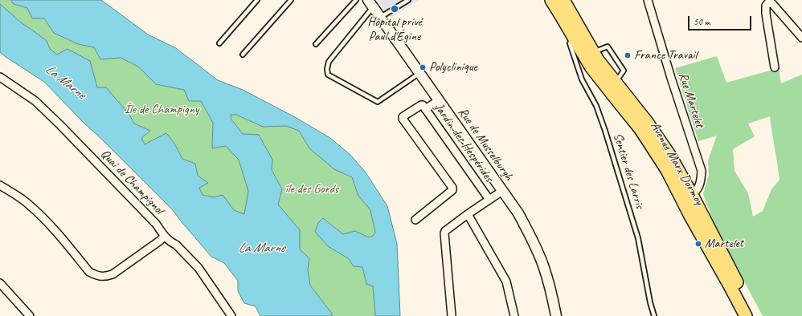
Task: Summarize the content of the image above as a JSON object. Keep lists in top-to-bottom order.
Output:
{
  "streets": {
    "main road": ["Avenue Marx Dormoy"],
    "street": [
      "Rue Martelet",
      "Jardin des Hespérides",
      "Rue de Musselburgh",
      "Quai de Champignol"
    ],
    "lane": ["Sentier des Larris"]
  },
  "crossings": [
    ["Rue Martelet", "Avenue Marx Dormoy"],
    ["Jardin des Hespérides", "Rue de Musselburgh"],
    ["Avenue Marx Dormoy", "Sentier des Larris"]
  ],
  "water": ["La Marne"],
  "parks": ["Île de Champigny", "île des Gords"],
  "places": [
    "Hôpital privé Paul d'Égine",
    "France Travail",
    "Polyclinique",
    "Martelet"
  ],
  "scale_bar": "50 m"
}
